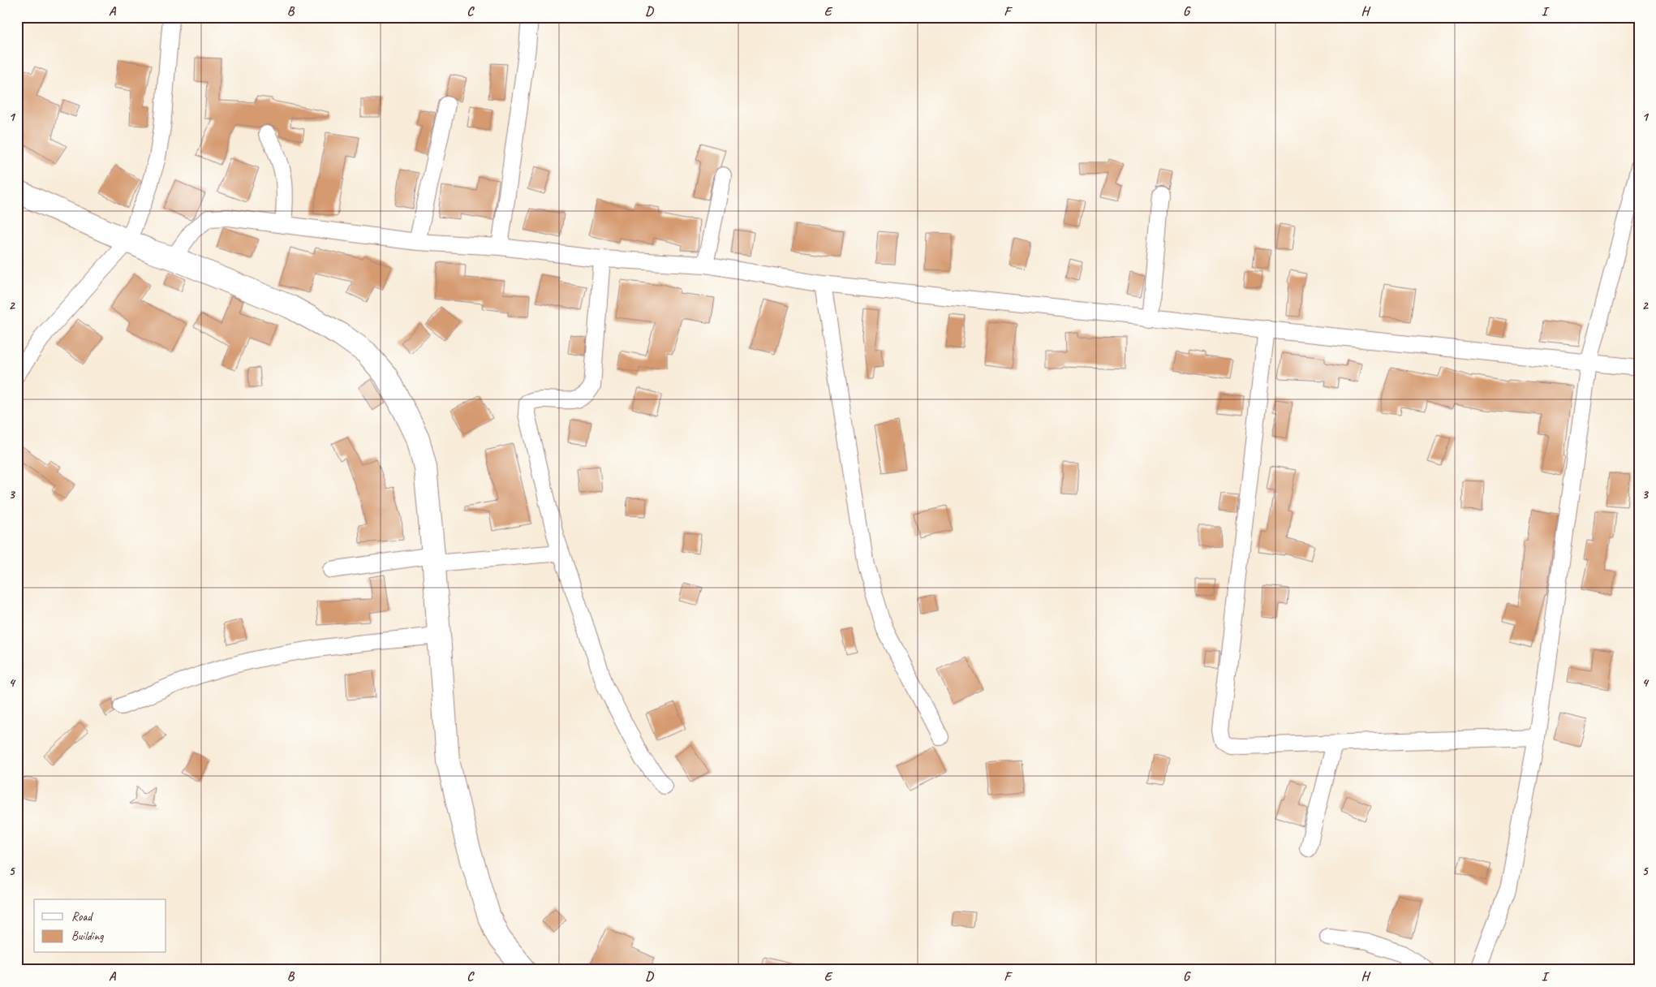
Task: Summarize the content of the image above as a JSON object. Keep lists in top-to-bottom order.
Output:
{
  "legend": ["Road", "Building"],
  "grid": {
    "columns": [
      "A",
      "B",
      "C",
      "D",
      "E",
      "F",
      "G",
      "H",
      "I"
    ],
    "rows": [
      "1",
      "2",
      "3",
      "4",
      "5"
    ]
  }
}
